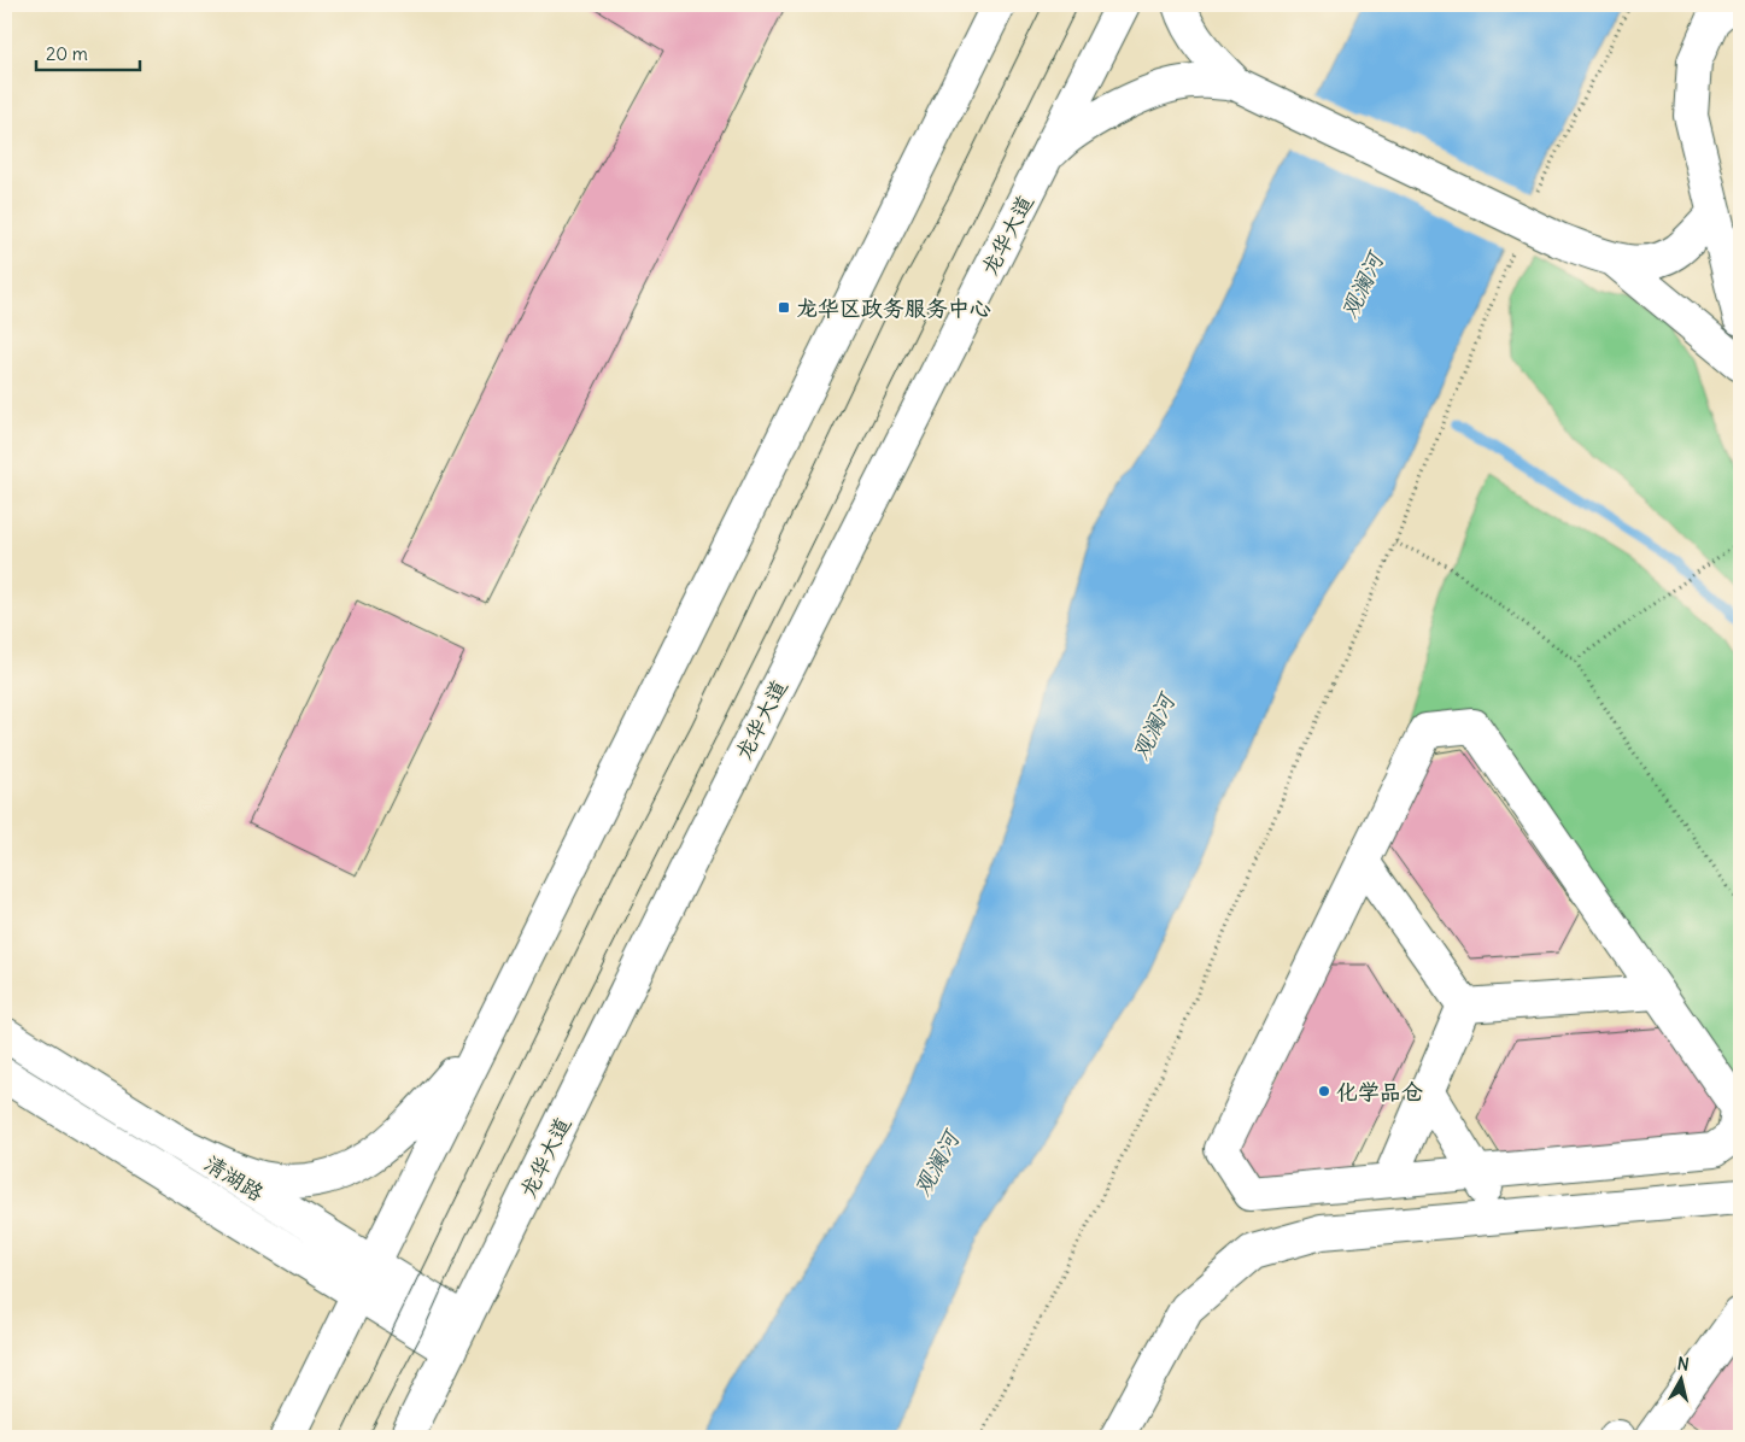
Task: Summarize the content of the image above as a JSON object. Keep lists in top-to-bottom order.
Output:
{
  "streets": {
    "main road": ["龙华大道", "清湖路"]
  },
  "crossings": [
    ["龙华大道", "清湖路"]
  ],
  "water": ["观澜河"],
  "places": {
    "transit": ["龙华区政务服务中心"],
    "other": ["化学品仓"]
  },
  "scale_bar": "20 m",
  "north": "top"
}
